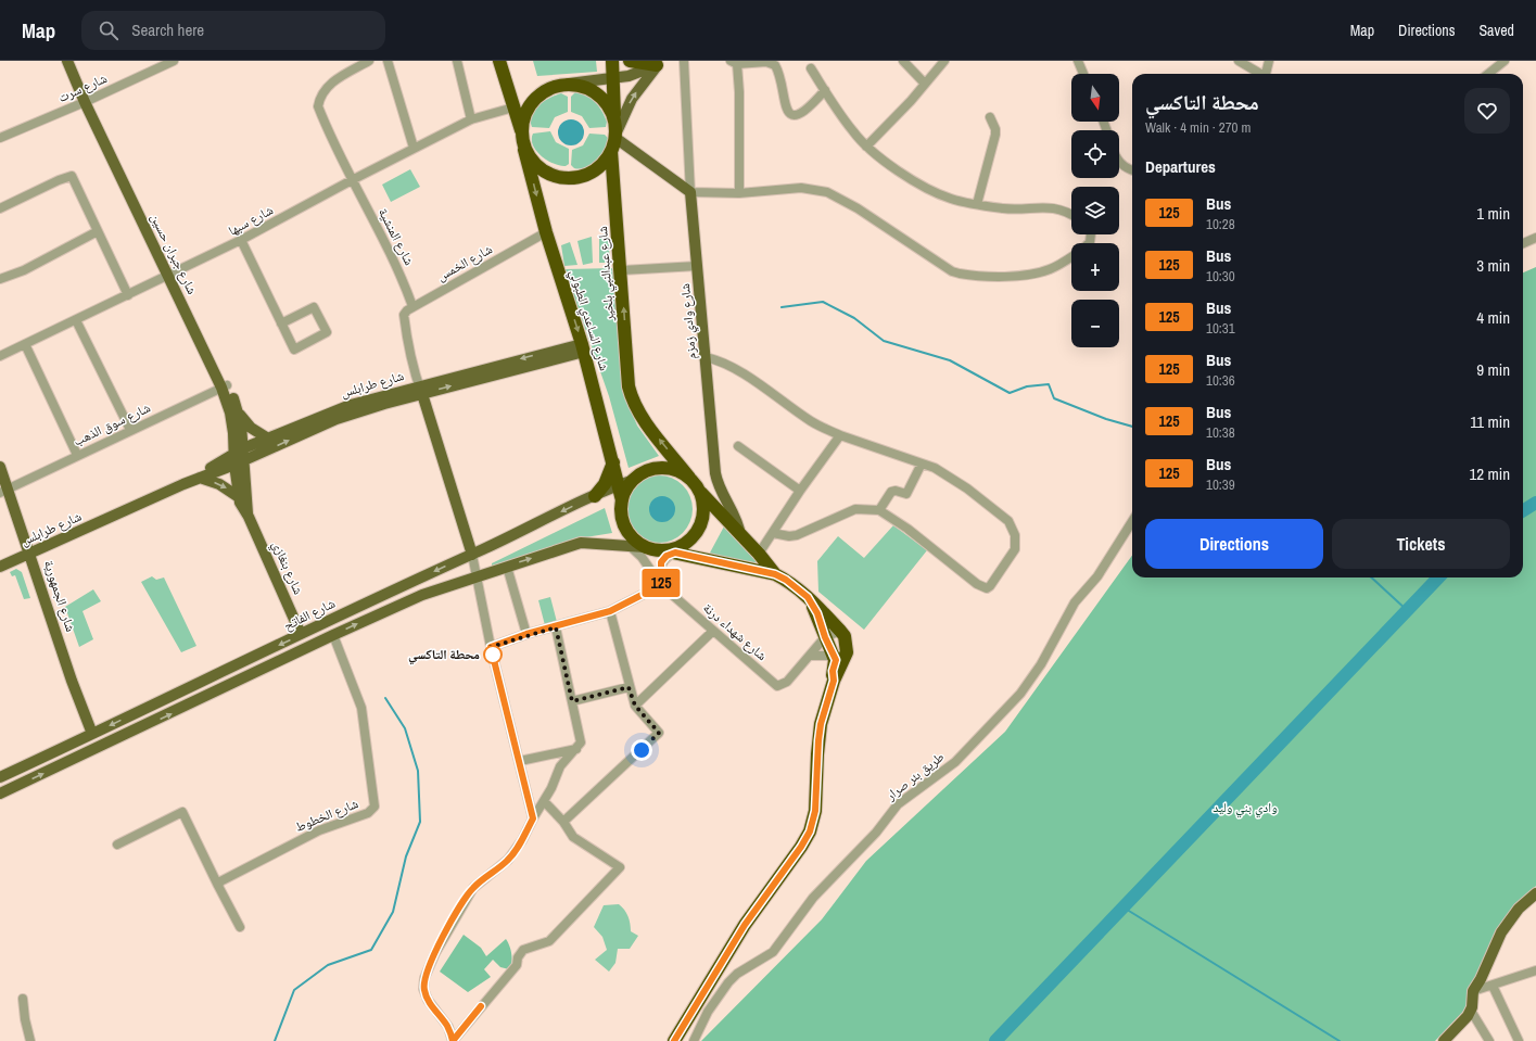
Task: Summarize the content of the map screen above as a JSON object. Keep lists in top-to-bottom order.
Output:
{
  "streets": {
    "highway": ["شارع عبدالنبي بلخير", "شارع الساعدي الطبولي"],
    "main road": [
      "شارع جبران حسين",
      "شارع وادي زمزم",
      "شارع طرابلس",
      "شارع بنغازي",
      "شارع الجمهورية",
      "شارع الفاتح"
    ],
    "street": [
      "شارع سرت",
      "شارع سبها",
      "شارع المنشية",
      "شارع الخمس",
      "شارع سوق الذهب",
      "شارع شهداء درنة",
      "طريق بئر صرار",
      "شارع الخطوط"
    ]
  },
  "crossings": [
    ["شارع سرت", "شارع جبران حسين"],
    ["شارع سبها", "شارع المنشية"],
    ["شارع سبها", "شارع جبران حسين"],
    ["شارع المنشية", "شارع الخمس"],
    ["شارع جبران حسين", "شارع سوق الذهب"],
    ["شارع الخمس", "شارع الساعدي الطبولي"],
    ["شارع الخمس", "شارع طرابلس"],
    ["شارع عبدالنبي بلخير", "شارع الساعدي الطبولي"],
    ["شارع عبدالنبي بلخير", "شارع الفاتح"],
    ["شارع الساعدي الطبولي", "شارع طرابلس"],
    ["شارع الساعدي الطبولي", "شارع الفاتح"],
    ["شارع طرابلس", "شارع الجمهورية"],
    ["شارع سوق الذهب", "شارع الجمهورية"],
    ["شارع بنغازي", "شارع الفاتح"],
    ["شارع الجمهورية", "شارع الفاتح"]
  ],
  "one_way": ["شارع عبدالنبي بلخير", "شارع الساعدي الطبولي"],
  "parks": ["وادي بني وليد"],
  "places": ["محطة التاكسي"],
  "lines": ["bus line 125"],
  "north": "bottom",
  "page": {
    "header": "Map",
    "search": "Search here",
    "nav": ["Map", "Directions", "Saved"],
    "on_map": "125",
    "map_buttons": ["+", "−"],
    "heading": [
      ["محطة التاكسي", "Walk · 4 min · 270 m"],
      "Departures"
    ],
    "list": [
      {
        "mark": "125",
        "name": "Bus",
        "note": "10:28",
        "value": "1 min"
      },
      {
        "mark": "125",
        "name": "Bus",
        "note": "10:30",
        "value": "3 min"
      },
      {
        "mark": "125",
        "name": "Bus",
        "note": "10:31",
        "value": "4 min"
      },
      {
        "mark": "125",
        "name": "Bus",
        "note": "10:36",
        "value": "9 min"
      },
      {
        "mark": "125",
        "name": "Bus",
        "note": "10:38",
        "value": "11 min"
      },
      {
        "mark": "125",
        "name": "Bus",
        "note": "10:39",
        "value": "12 min"
      }
    ],
    "buttons": ["Directions", "Tickets"]
  }
}
